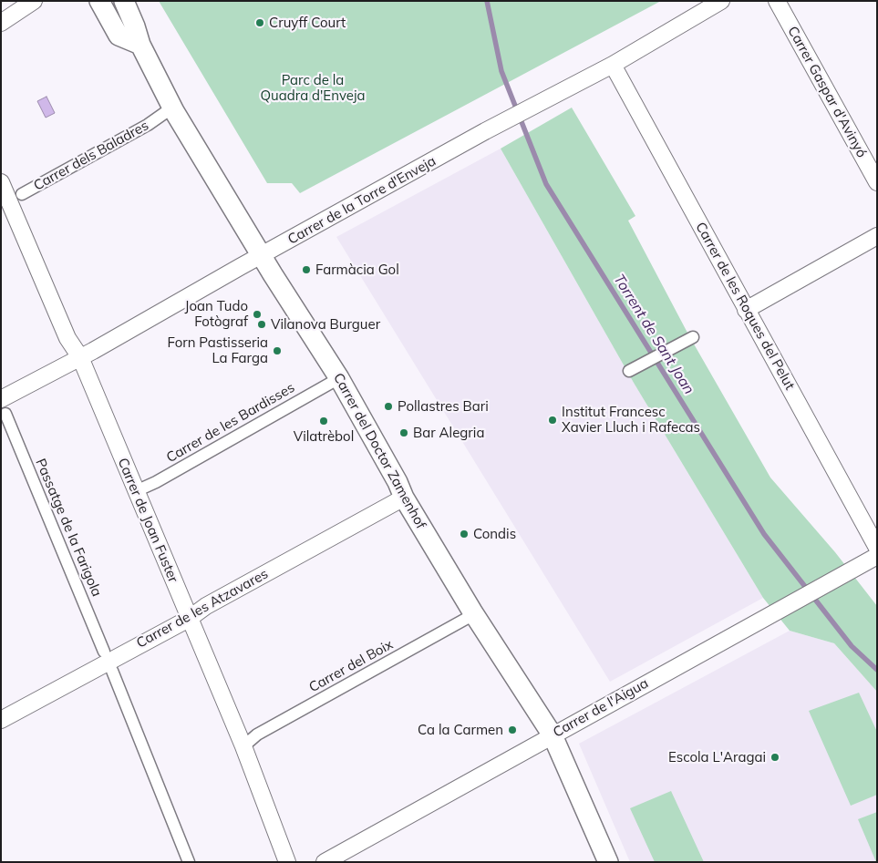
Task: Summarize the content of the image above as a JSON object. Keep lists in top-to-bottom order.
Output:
{
  "streets": {
    "street": [
      "Carrer Gaspar d'Avinyó",
      "Carrer dels Baladres",
      "Carrer de la Torre d'Enveja",
      "Carrer de les Roques del Pelut",
      "Carrer de les Bardisses",
      "Carrer del Doctor Zamenhof",
      "Carrer de Joan Fuster",
      "Passatge de la Farigola",
      "Carrer de les Atzavares",
      "Carrer del Boix",
      "Carrer de l'Aigua"
    ]
  },
  "crossings": [
    ["Carrer dels Baladres", "Carrer del Doctor Zamenhof"],
    ["Carrer dels Baladres", "Carrer de Joan Fuster"],
    ["Carrer de la Torre d'Enveja", "Carrer de les Roques del Pelut"],
    ["Carrer de la Torre d'Enveja", "Carrer del Doctor Zamenhof"],
    ["Carrer de la Torre d'Enveja", "Carrer de Joan Fuster"],
    ["Carrer de la Torre d'Enveja", "Passatge de la Farigola"],
    ["Carrer de les Bardisses", "Carrer del Doctor Zamenhof"],
    ["Carrer de les Bardisses", "Carrer de Joan Fuster"],
    ["Carrer del Doctor Zamenhof", "Carrer de les Atzavares"],
    ["Carrer del Doctor Zamenhof", "Carrer del Boix"],
    ["Carrer del Doctor Zamenhof", "Carrer de l'Aigua"],
    ["Carrer de Joan Fuster", "Carrer de les Atzavares"],
    ["Carrer de Joan Fuster", "Carrer del Boix"]
  ],
  "water": ["Torrent de Sant Joan"],
  "parks": ["Parc de la Quadra d'Enveja"],
  "places": [
    "Cruyff Court",
    "Farmàcia Gol",
    "Joan Tudo Fotògraf",
    "Vilanova Burguer",
    "Forn Pastisseria La Farga",
    "Pollastres Bari",
    "Institut Francesc Xavier Lluch i Rafecas",
    "Vilatrèbol",
    "Bar Alegria",
    "Condis",
    "Ca la Carmen",
    "Escola L'Aragai"
  ]
}
